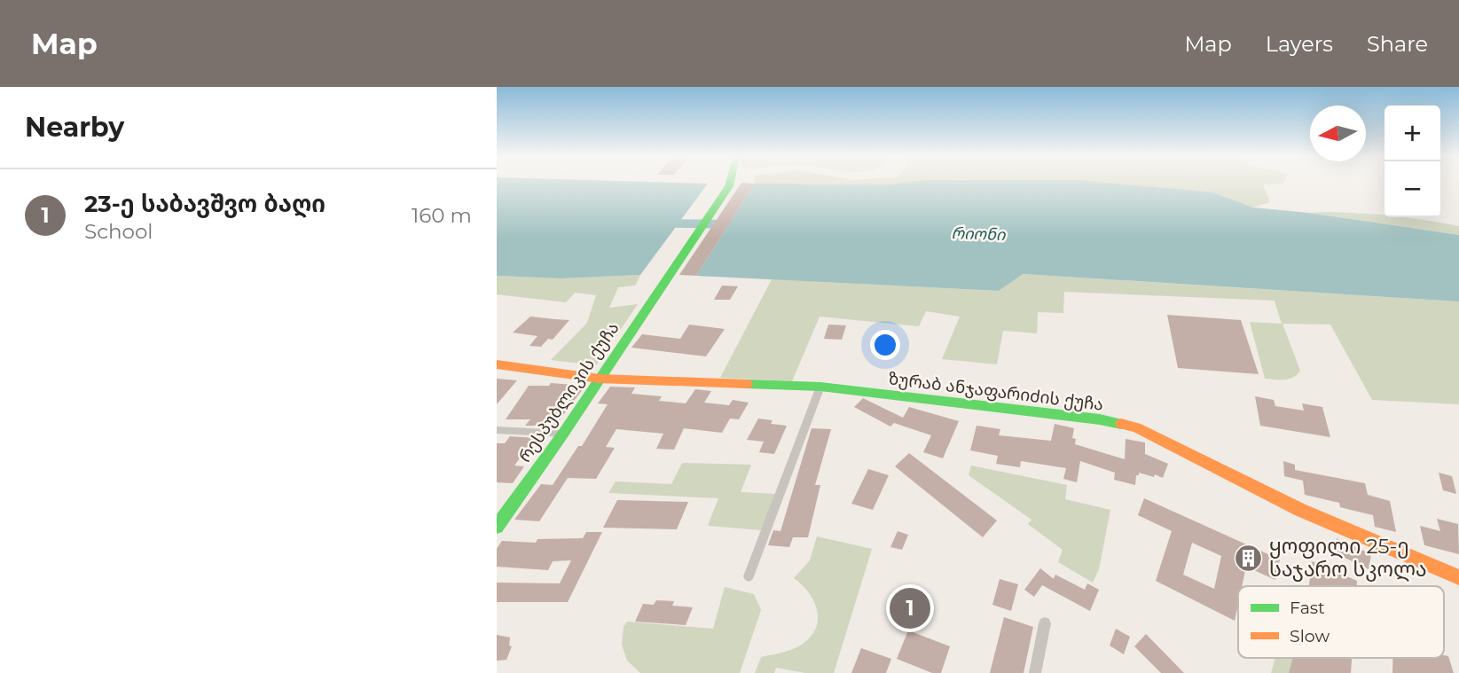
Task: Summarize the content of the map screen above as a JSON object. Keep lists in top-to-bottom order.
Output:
{
  "streets": {
    "street": ["ზურაბ ანჯაფარიძის ქუჩა", "რესპუბლიკის ქუჩა"]
  },
  "crossings": [
    ["ზურაბ ანჯაფარიძის ქუჩა", "რესპუბლიკის ქუჩა"]
  ],
  "water": ["რიონი"],
  "places": {
    "building": ["ყოფილი 25-ე საჯარო სკოლა"]
  },
  "legend": ["Fast", "Slow"],
  "north": "left",
  "page": {
    "header": "Map",
    "nav": ["Map", "Layers", "Share"],
    "heading": "Nearby",
    "map_buttons": ["+", "−"],
    "list": [
      {
        "mark": "1",
        "name": "23-ე საბავშვო ბაღი",
        "note": "School",
        "value": "160 m"
      }
    ],
    "pins": "1"
  }
}
